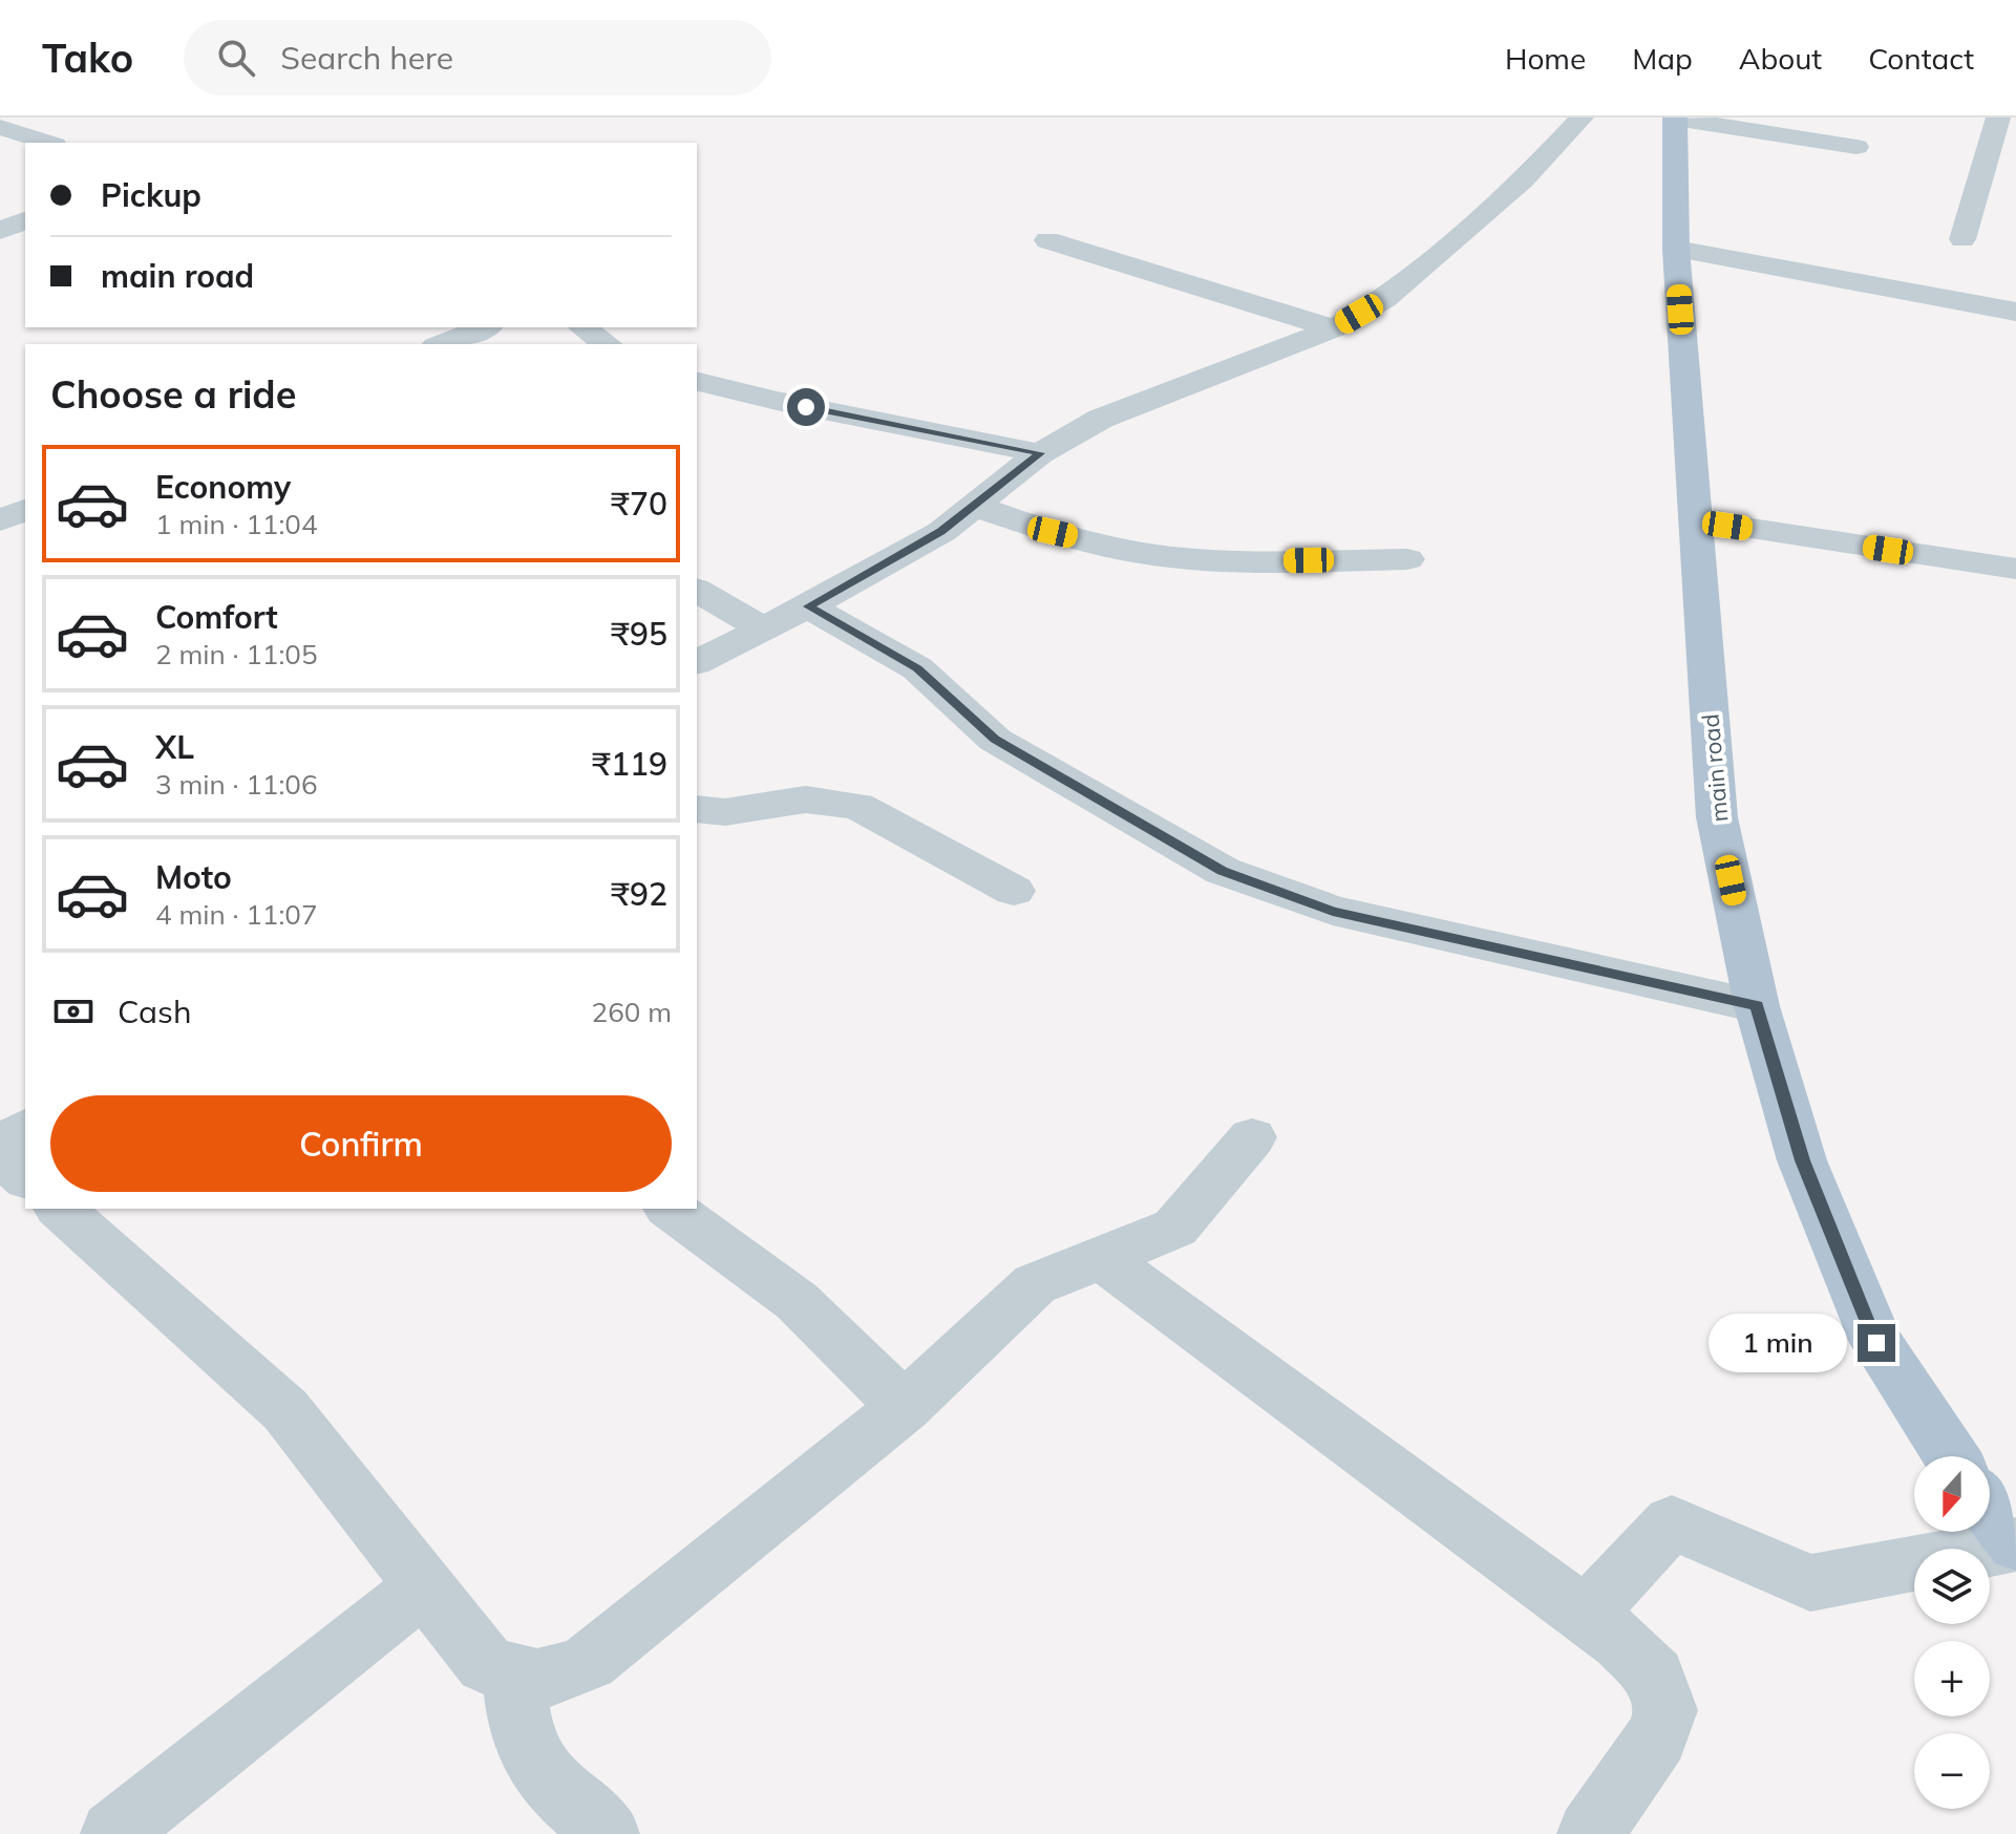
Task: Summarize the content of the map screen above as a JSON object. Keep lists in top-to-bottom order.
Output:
{
  "streets": {
    "main road": ["main road"]
  },
  "north": "bottom",
  "page": {
    "header": "Tako",
    "search": "Search here",
    "nav": [
      "Home",
      "Map",
      "About",
      "Contact"
    ],
    "banner": ["Pickup", "main road"],
    "heading": "Choose a ride",
    "list": [
      {
        "name": "Economy",
        "note": "1 min · 11:04",
        "value": "₹70"
      },
      {
        "name": "Comfort",
        "note": "2 min · 11:05",
        "value": "₹95"
      },
      {
        "name": "XL",
        "note": "3 min · 11:06",
        "value": "₹119"
      },
      {
        "name": "Moto",
        "note": "4 min · 11:07",
        "value": "₹92"
      }
    ],
    "pay": ["Cash", "260 m"],
    "buttons": "Confirm",
    "bubble": "1 min",
    "map_buttons": ["+", "−"]
  }
}
